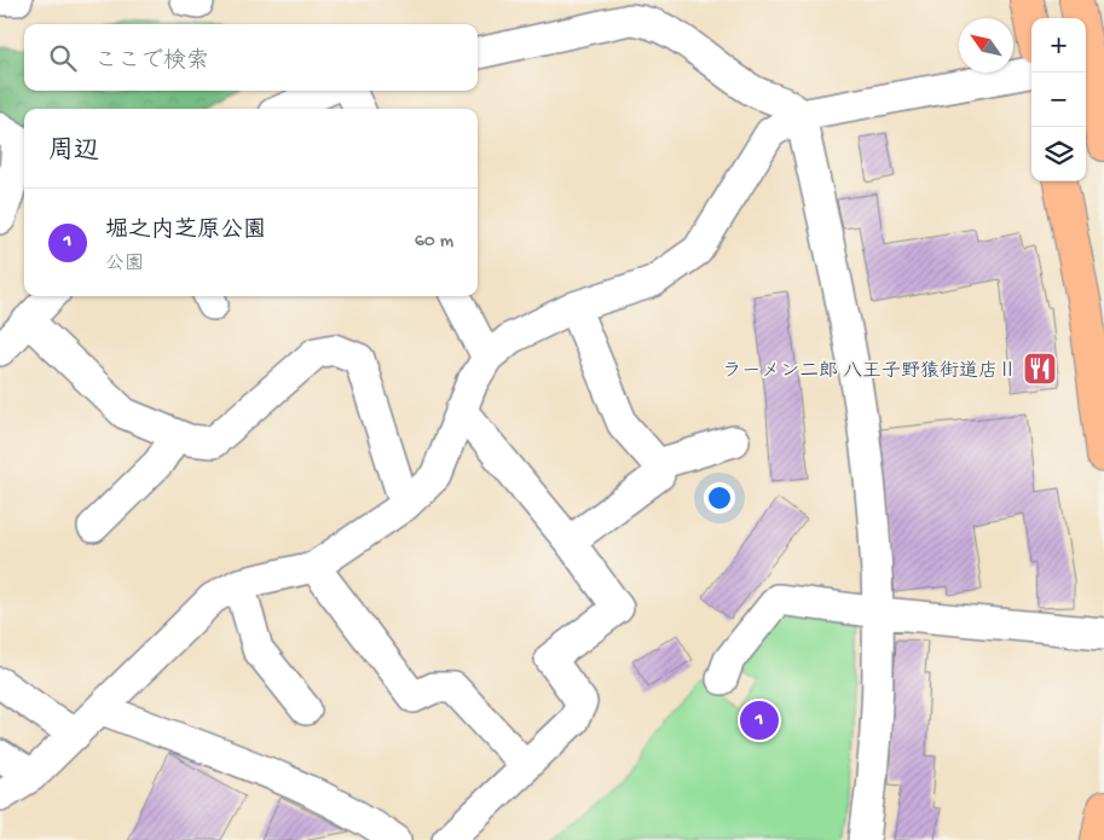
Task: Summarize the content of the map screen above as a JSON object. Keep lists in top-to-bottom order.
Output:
{
  "places": {
    "restaurant": ["ラーメン二郎 八王子野猿街道店Ⅱ"]
  },
  "north": "top left",
  "page": {
    "map_buttons": ["+", "−"],
    "search": "ここで検索",
    "heading": "周辺",
    "list": [
      {
        "mark": "1",
        "name": "堀之内芝原公園",
        "note": "公園",
        "value": "60 m"
      }
    ],
    "pins": "1"
  }
}
